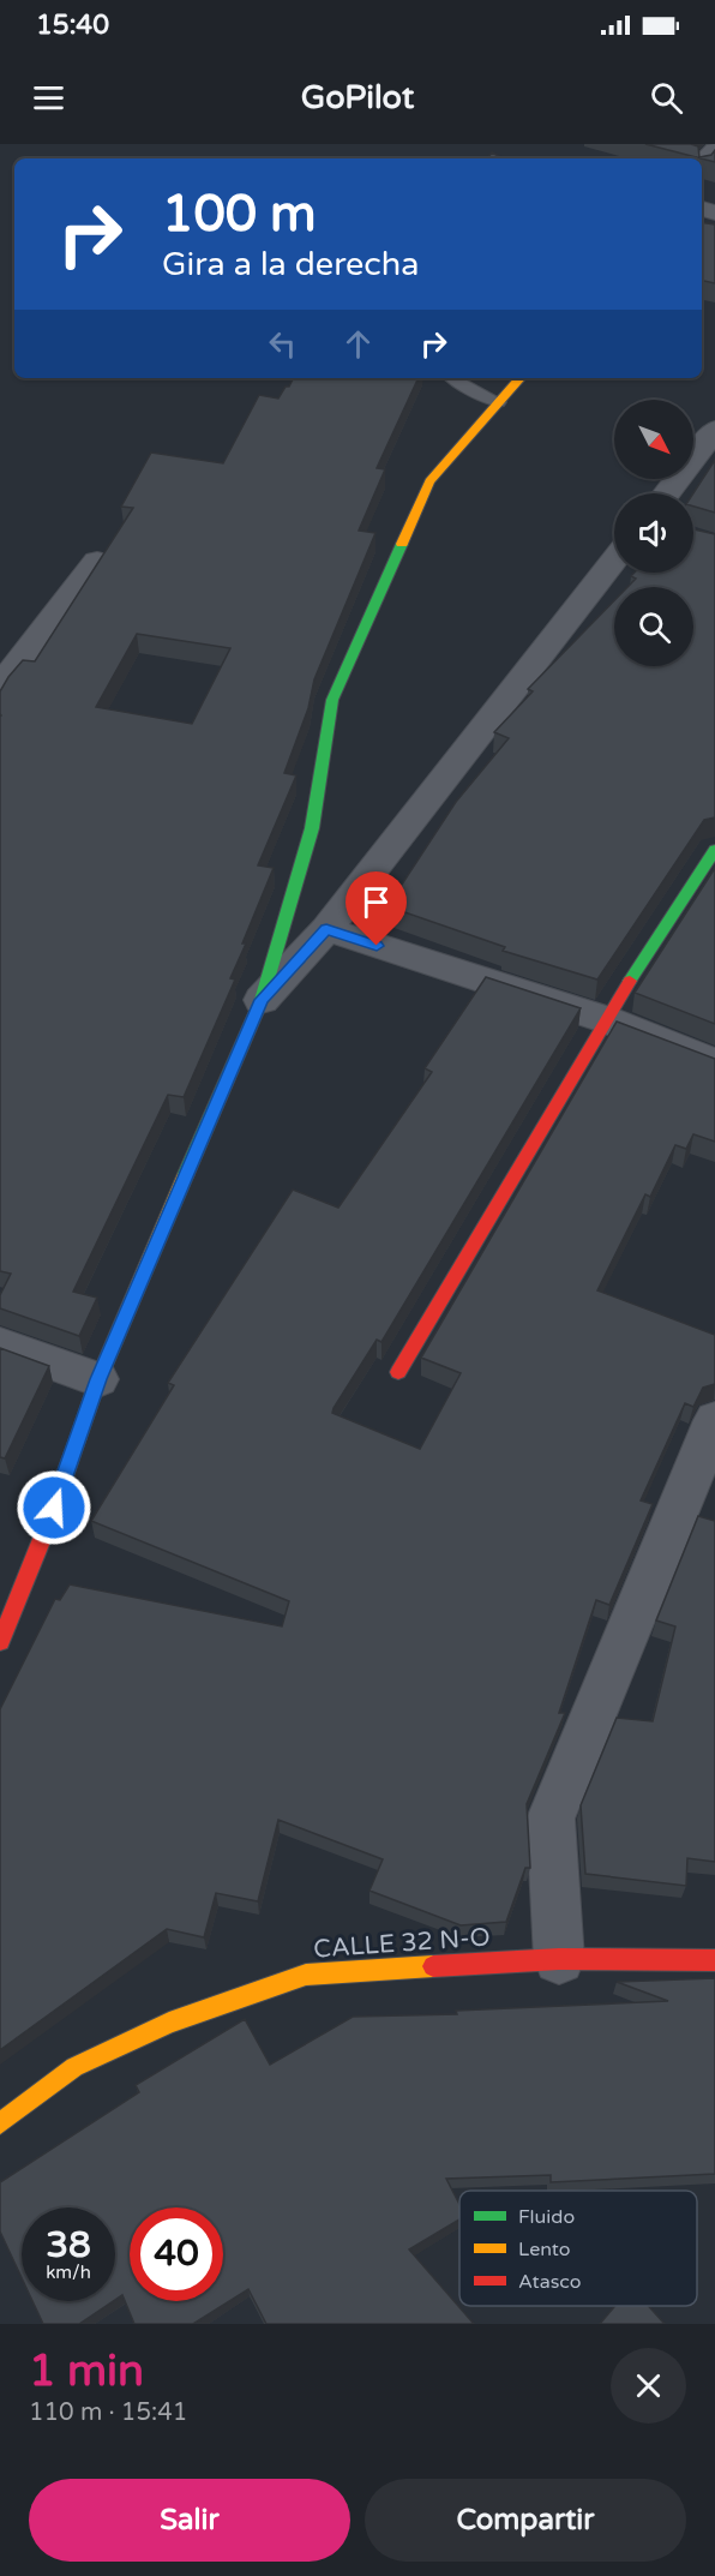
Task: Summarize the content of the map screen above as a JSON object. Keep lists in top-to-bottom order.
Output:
{
  "streets": {
    "street": ["CALLE 32 N-O"]
  },
  "legend": ["Fluido", "Lento", "Atasco"],
  "north": "bottom right",
  "page": {
    "status": "15:40",
    "header": "GoPilot",
    "turn": ["100 m", "Gira a la derecha"],
    "speed": "38 km/h",
    "limit": "40",
    "heading": ["1 min", "110 m · 15:41"],
    "buttons": ["Salir", "Compartir"]
  }
}
